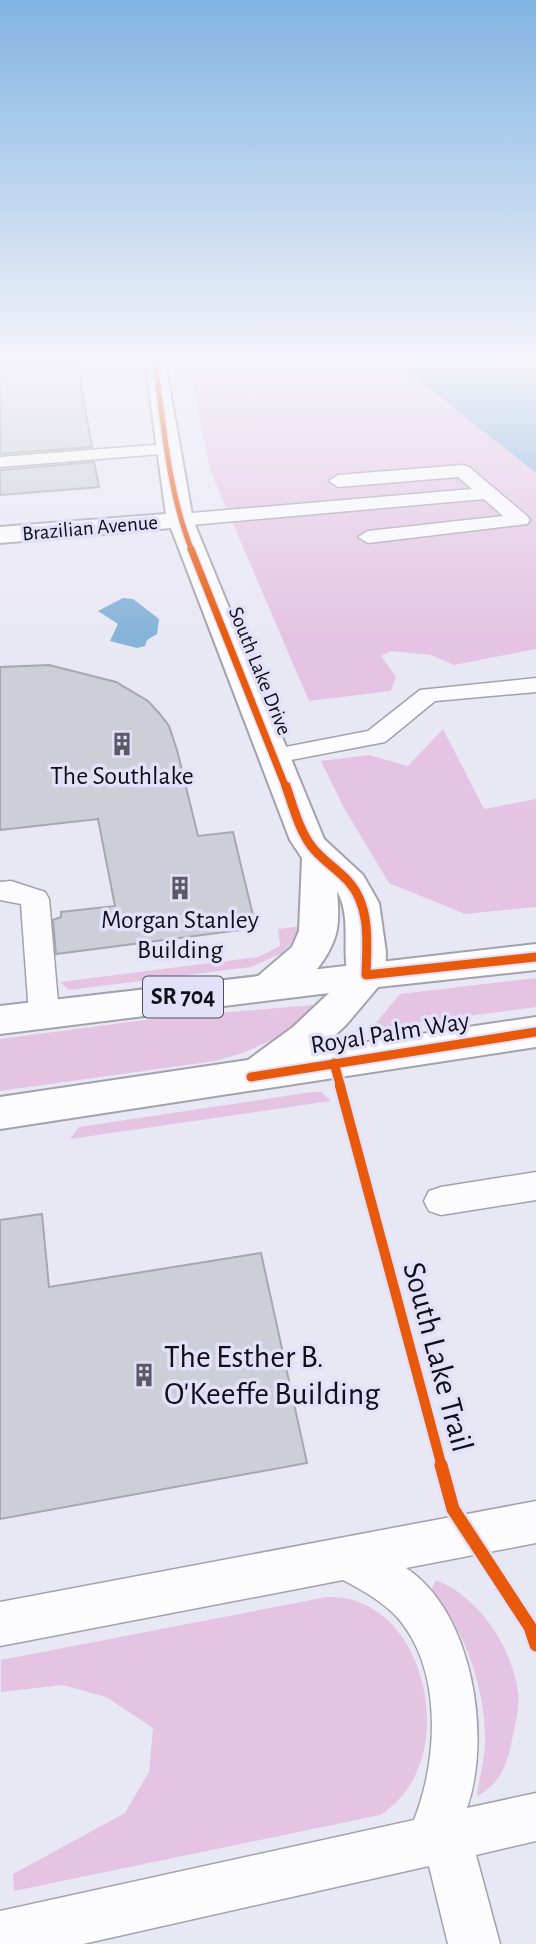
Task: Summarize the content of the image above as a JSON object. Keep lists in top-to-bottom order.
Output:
{
  "streets": {
    "street": [
      "Brazilian Avenue",
      "South Lake Drive",
      "SR 704",
      "Royal Palm Way"
    ],
    "cycle path": ["South Lake Trail"]
  },
  "crossings": [
    ["Brazilian Avenue", "South Lake Drive"],
    ["South Lake Drive", "SR 704"]
  ],
  "places": {
    "building": ["The Southlake", "Morgan Stanley Building", "The Esther B. O'Keeffe Building"]
  }
}
